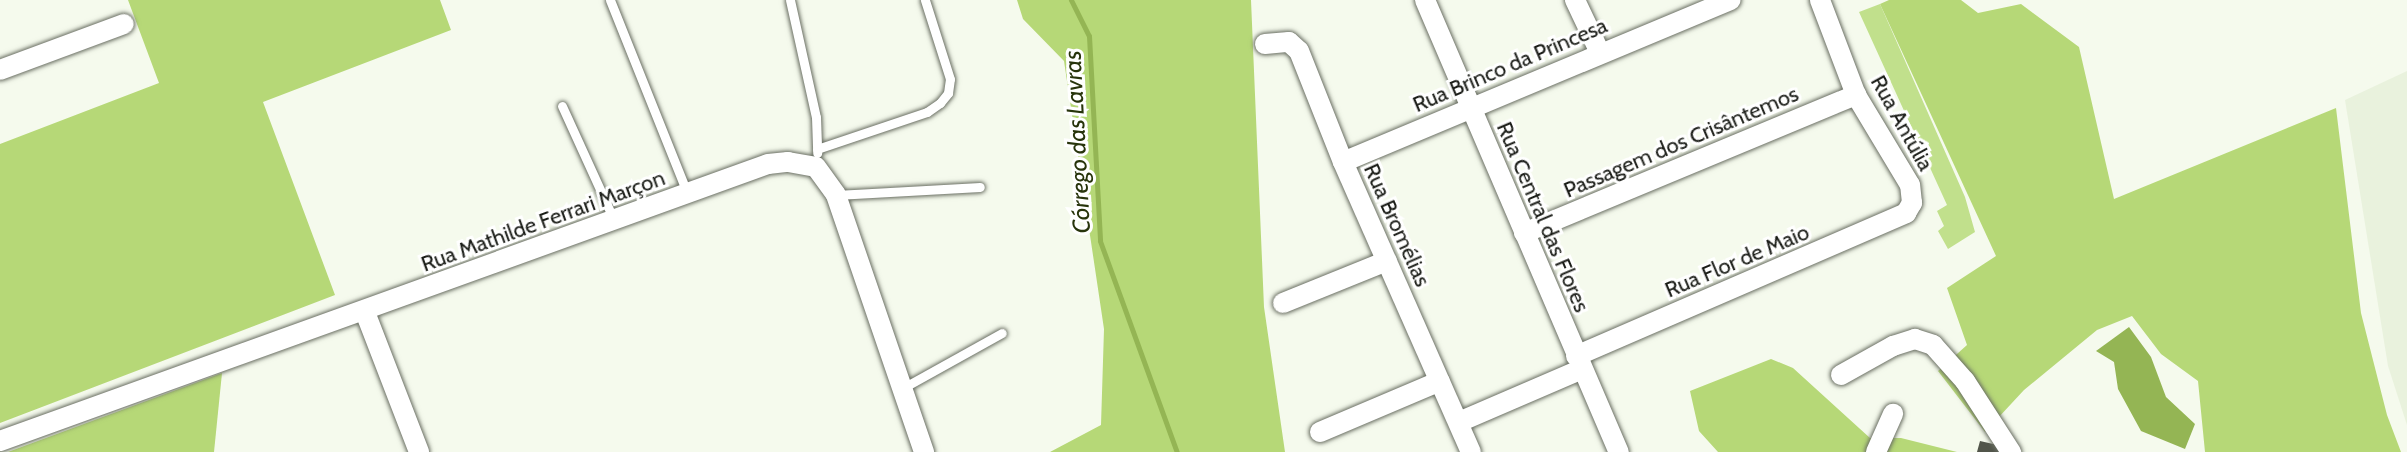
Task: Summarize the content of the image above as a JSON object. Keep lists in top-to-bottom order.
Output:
{
  "streets": {
    "street": [
      "Rua Brinco da Princesa",
      "Rua Antúlia",
      "Passagem dos Crisântemos",
      "Rua Central das Flores",
      "Rua Mathilde Ferrari Marçon",
      "Rua Bromélias",
      "Rua Flor de Maio"
    ]
  },
  "crossings": [
    ["Rua Brinco da Princesa", "Rua Central das Flores"],
    ["Rua Brinco da Princesa", "Rua Bromélias"],
    ["Rua Antúlia", "Passagem dos Crisântemos"],
    ["Rua Antúlia", "Rua Flor de Maio"],
    ["Passagem dos Crisântemos", "Rua Central das Flores"],
    ["Rua Central das Flores", "Rua Flor de Maio"],
    ["Rua Bromélias", "Rua Flor de Maio"]
  ],
  "water": ["Córrego das Lavras"]
}
